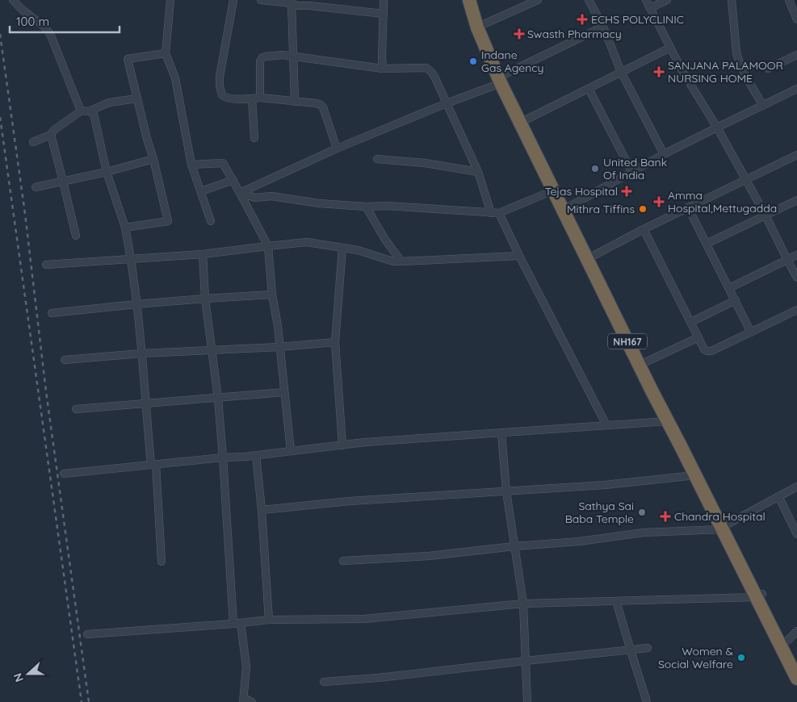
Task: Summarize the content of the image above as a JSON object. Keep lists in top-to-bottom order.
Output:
{
  "streets": {
    "highway": ["NH167"]
  },
  "places": {
    "health": [
      "ECHS POLYCLINIC",
      "Swasth Pharmacy",
      "SANJANA PALAMOOR NURSING HOME",
      "Tejas Hospital",
      "Amma Hospital,Mettugadda",
      "Chandra Hospital"
    ],
    "other": [
      "Indane Gas Agency",
      "United Bank Of India",
      "Mithra Tiffins",
      "Sathya Sai Baba Temple",
      "Women & Social Welfare"
    ]
  },
  "scale_bar": "100 m",
  "north": "left"
}
